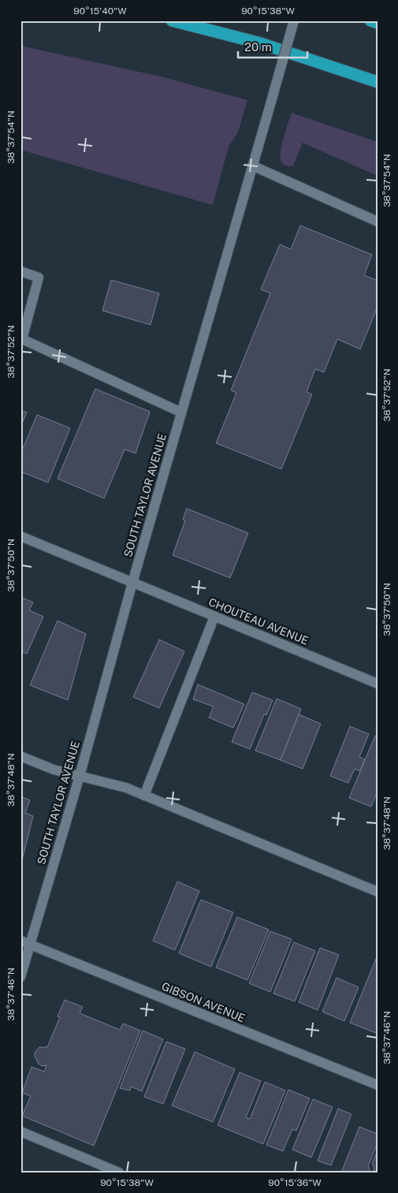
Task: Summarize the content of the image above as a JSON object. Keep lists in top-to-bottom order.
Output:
{
  "streets": {
    "street": ["SOUTH TAYLOR AVENUE", "CHOUTEAU AVENUE", "GIBSON AVENUE"]
  },
  "crossings": [
    ["SOUTH TAYLOR AVENUE", "CHOUTEAU AVENUE"],
    ["SOUTH TAYLOR AVENUE", "GIBSON AVENUE"]
  ],
  "scale_bar": "20 m",
  "coordinates": [
    "90°15'40\"W",
    "90°15'38\"W",
    "38°37'54\"N",
    "38°37'52\"N",
    "38°37'50\"N",
    "38°37'48\"N",
    "38°37'46\"N",
    "90°15'36\"W"
  ]
}
